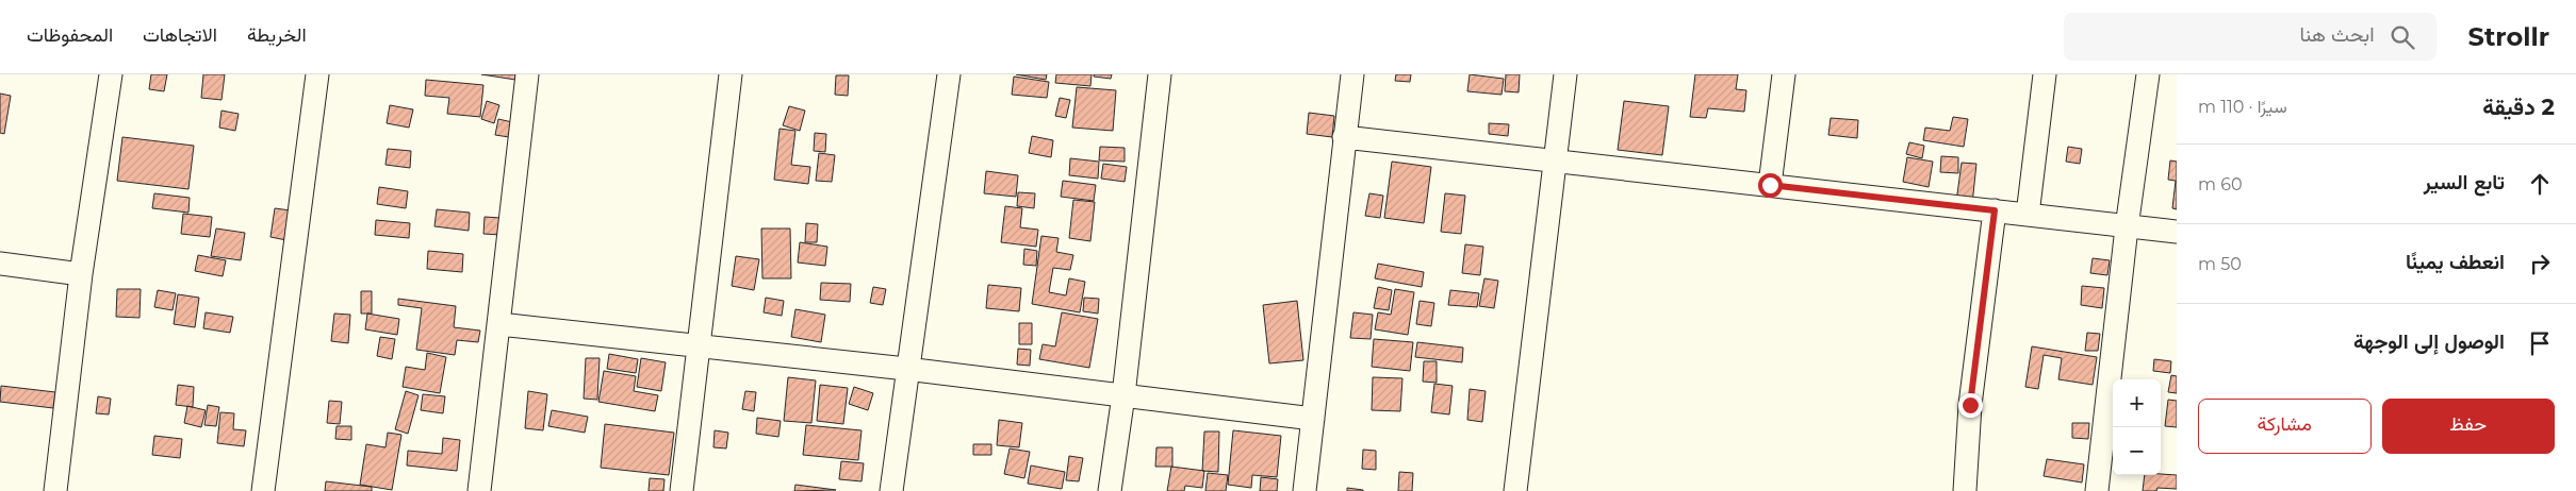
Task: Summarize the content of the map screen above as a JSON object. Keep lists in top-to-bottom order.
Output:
{
  "page": {
    "header": "Strollr",
    "search": "ابحث هنا",
    "nav": ["الخريطة", "الاتجاهات", "المحفوظات"],
    "heading": ["2 دقيقة", "سيرًا · 110 m"],
    "list": [
      ["تابع السير", "60 m"],
      ["انعطف يمينًا", "50 m"],
      "الوصول إلى الوجهة"
    ],
    "map_buttons": ["+", "−"],
    "buttons": ["حفظ", "مشاركة"]
  }
}
